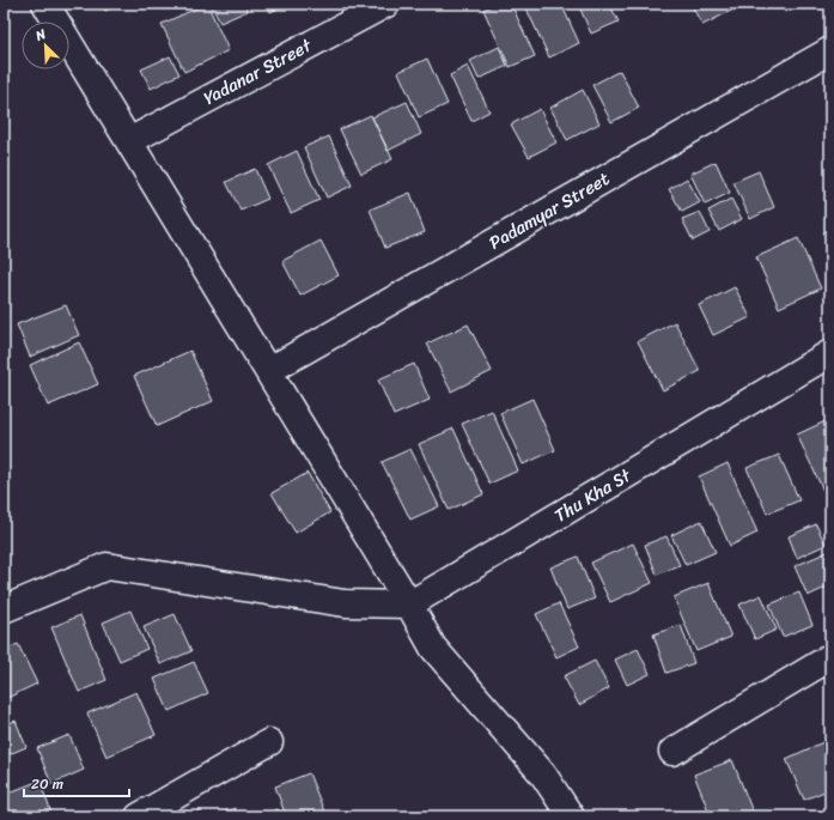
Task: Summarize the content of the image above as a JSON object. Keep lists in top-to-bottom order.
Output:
{
  "streets": {
    "street": ["Yadanar Street", "Padamyar Street", "Thu Kha St"]
  },
  "scale_bar": "20 m",
  "north": "top left"
}
